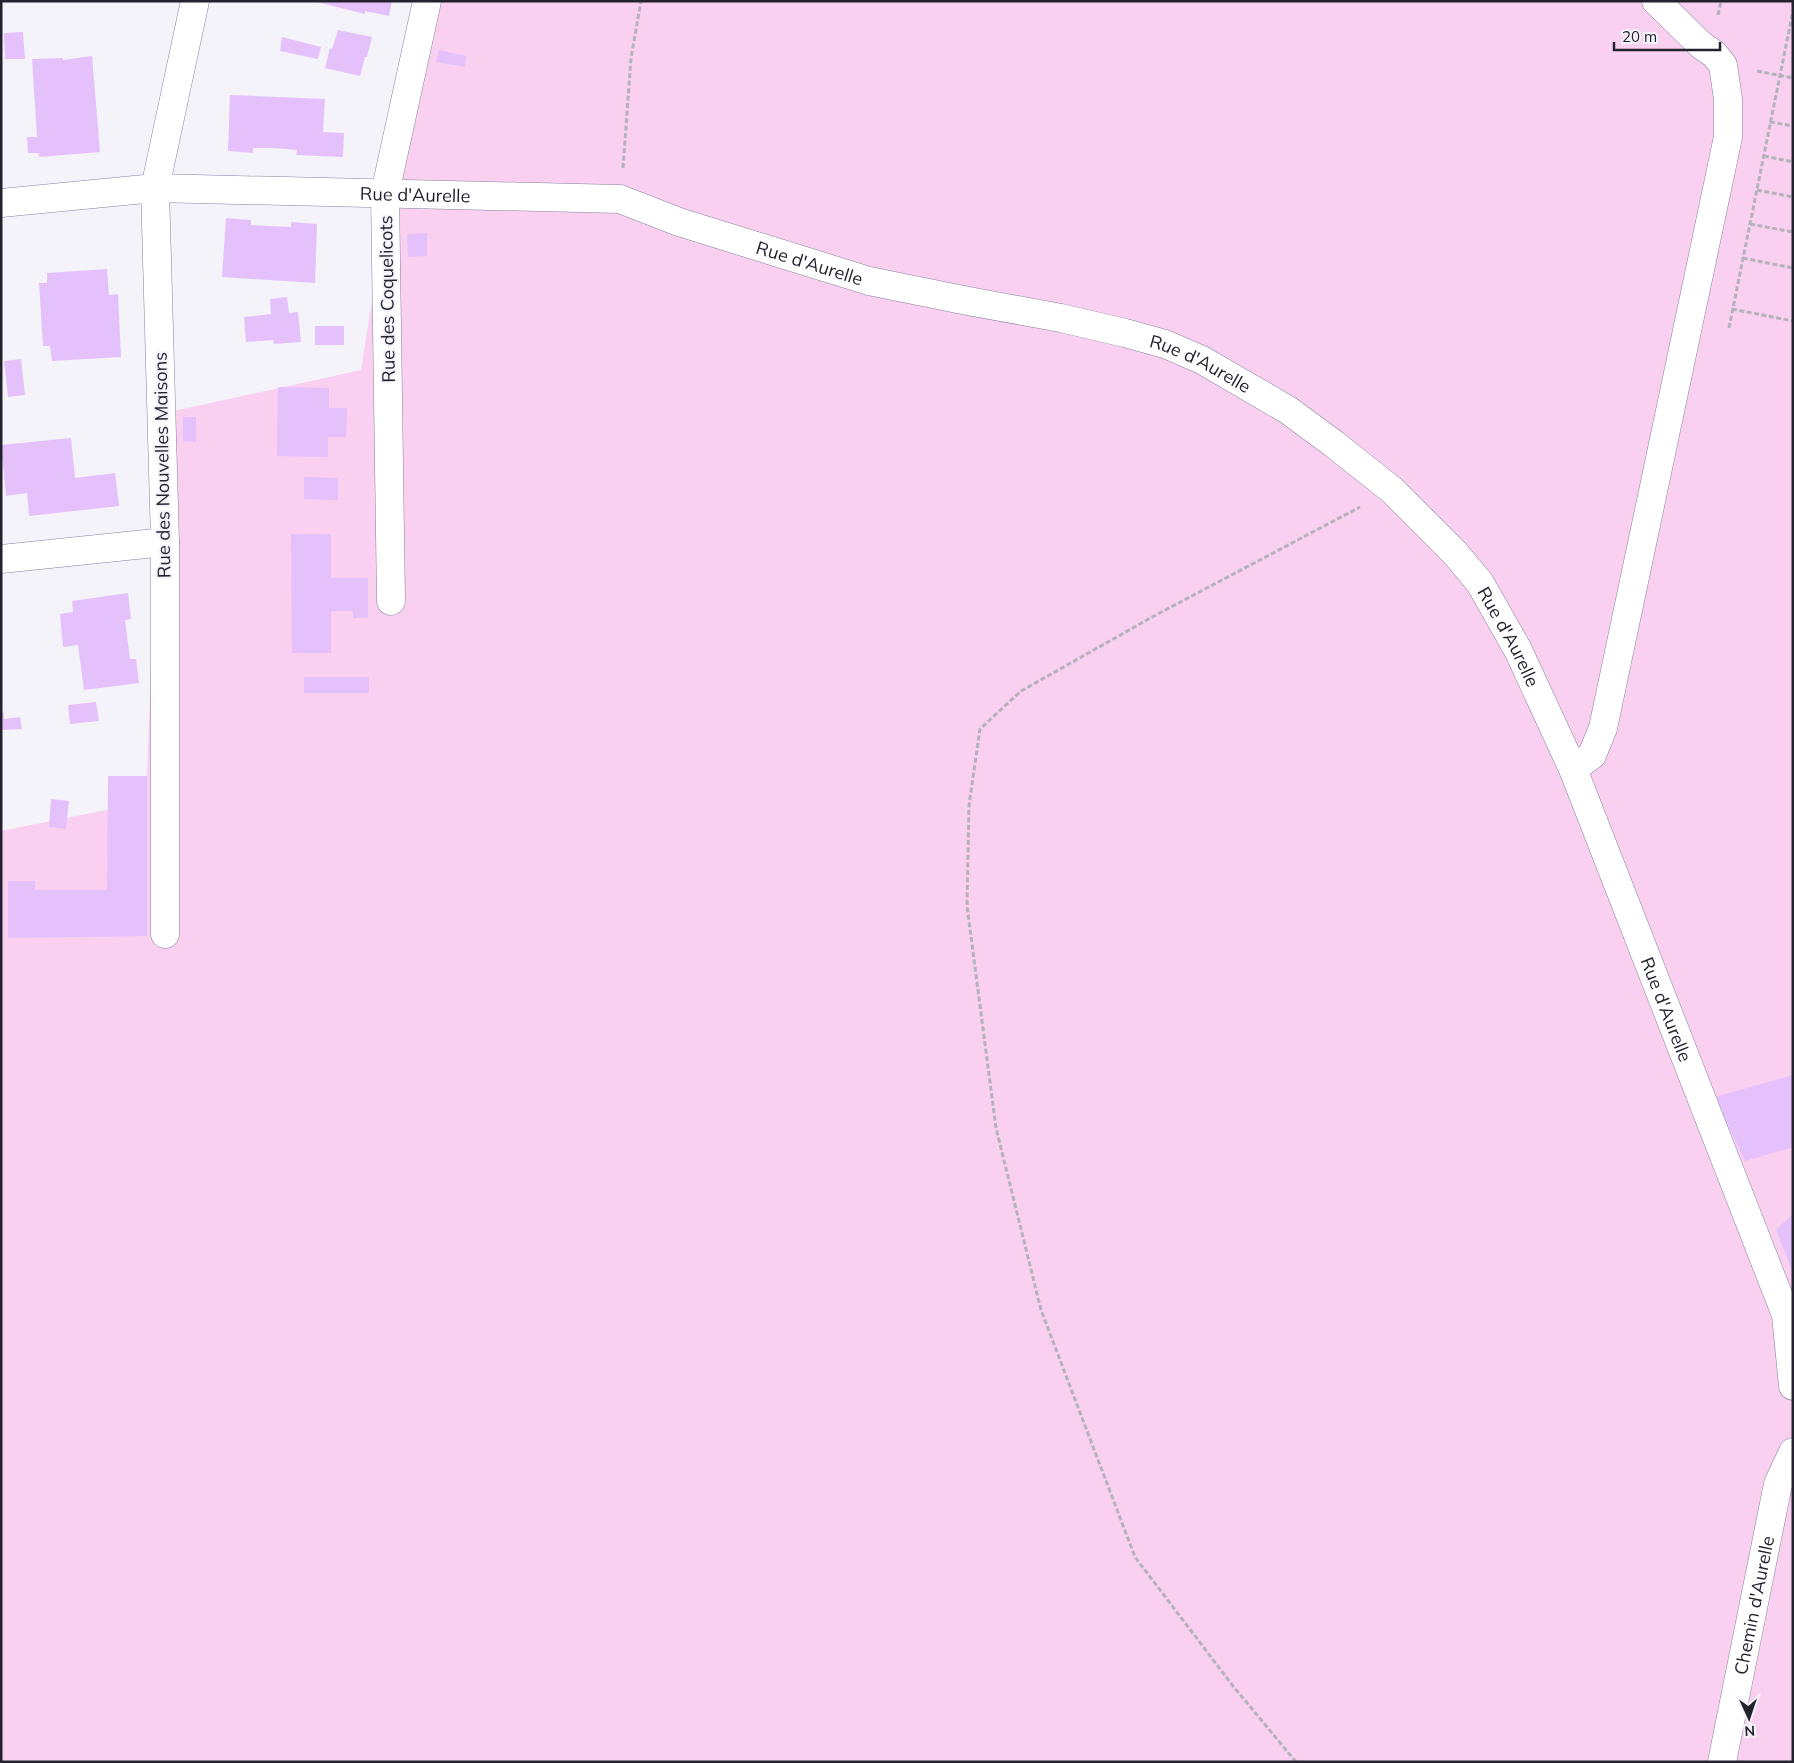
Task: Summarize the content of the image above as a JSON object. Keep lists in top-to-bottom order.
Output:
{
  "streets": {
    "street": [
      "Rue d'Aurelle",
      "Rue des Coquelicots",
      "Rue des Nouvelles Maisons",
      "Chemin d'Aurelle"
    ]
  },
  "crossings": [
    ["Rue d'Aurelle", "Rue des Coquelicots"],
    ["Rue d'Aurelle", "Rue des Nouvelles Maisons"]
  ],
  "scale_bar": "20 m",
  "north": "bottom"
}
